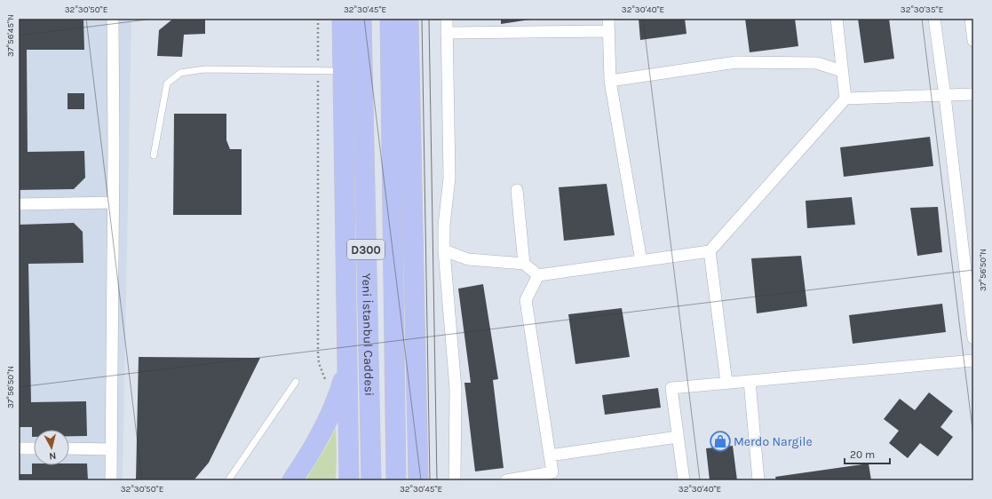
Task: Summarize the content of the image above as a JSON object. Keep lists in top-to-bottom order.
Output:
{
  "streets": {
    "highway": ["D300", "Yeni İstanbul Caddesi"]
  },
  "places": {
    "shop": ["Merdo Nargile"]
  },
  "scale_bar": "20 m",
  "north": "bottom",
  "coordinates": [
    "32°30'50\"E",
    "32°30'45\"E",
    "32°30'40\"E",
    "32°30'35\"E",
    "37°56'45\"N",
    "37°56'50\"N"
  ]
}
